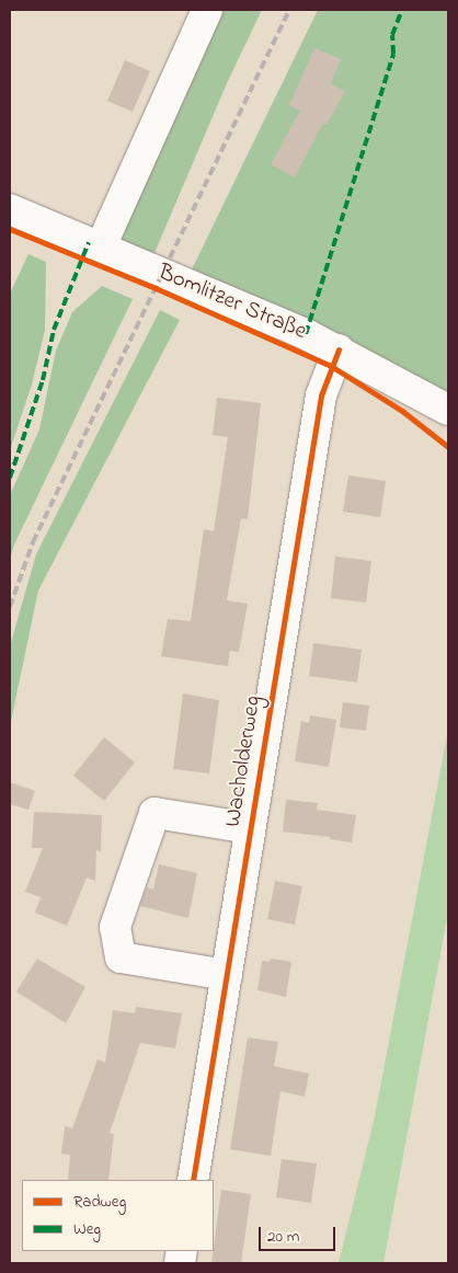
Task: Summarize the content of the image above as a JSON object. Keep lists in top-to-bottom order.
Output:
{
  "streets": {
    "street": ["Bomlitzer Straße", "Wacholderweg"]
  },
  "crossings": [
    ["Bomlitzer Straße", "Wacholderweg"]
  ],
  "legend": ["Radweg", "Weg"],
  "scale_bar": "20 m"
}
